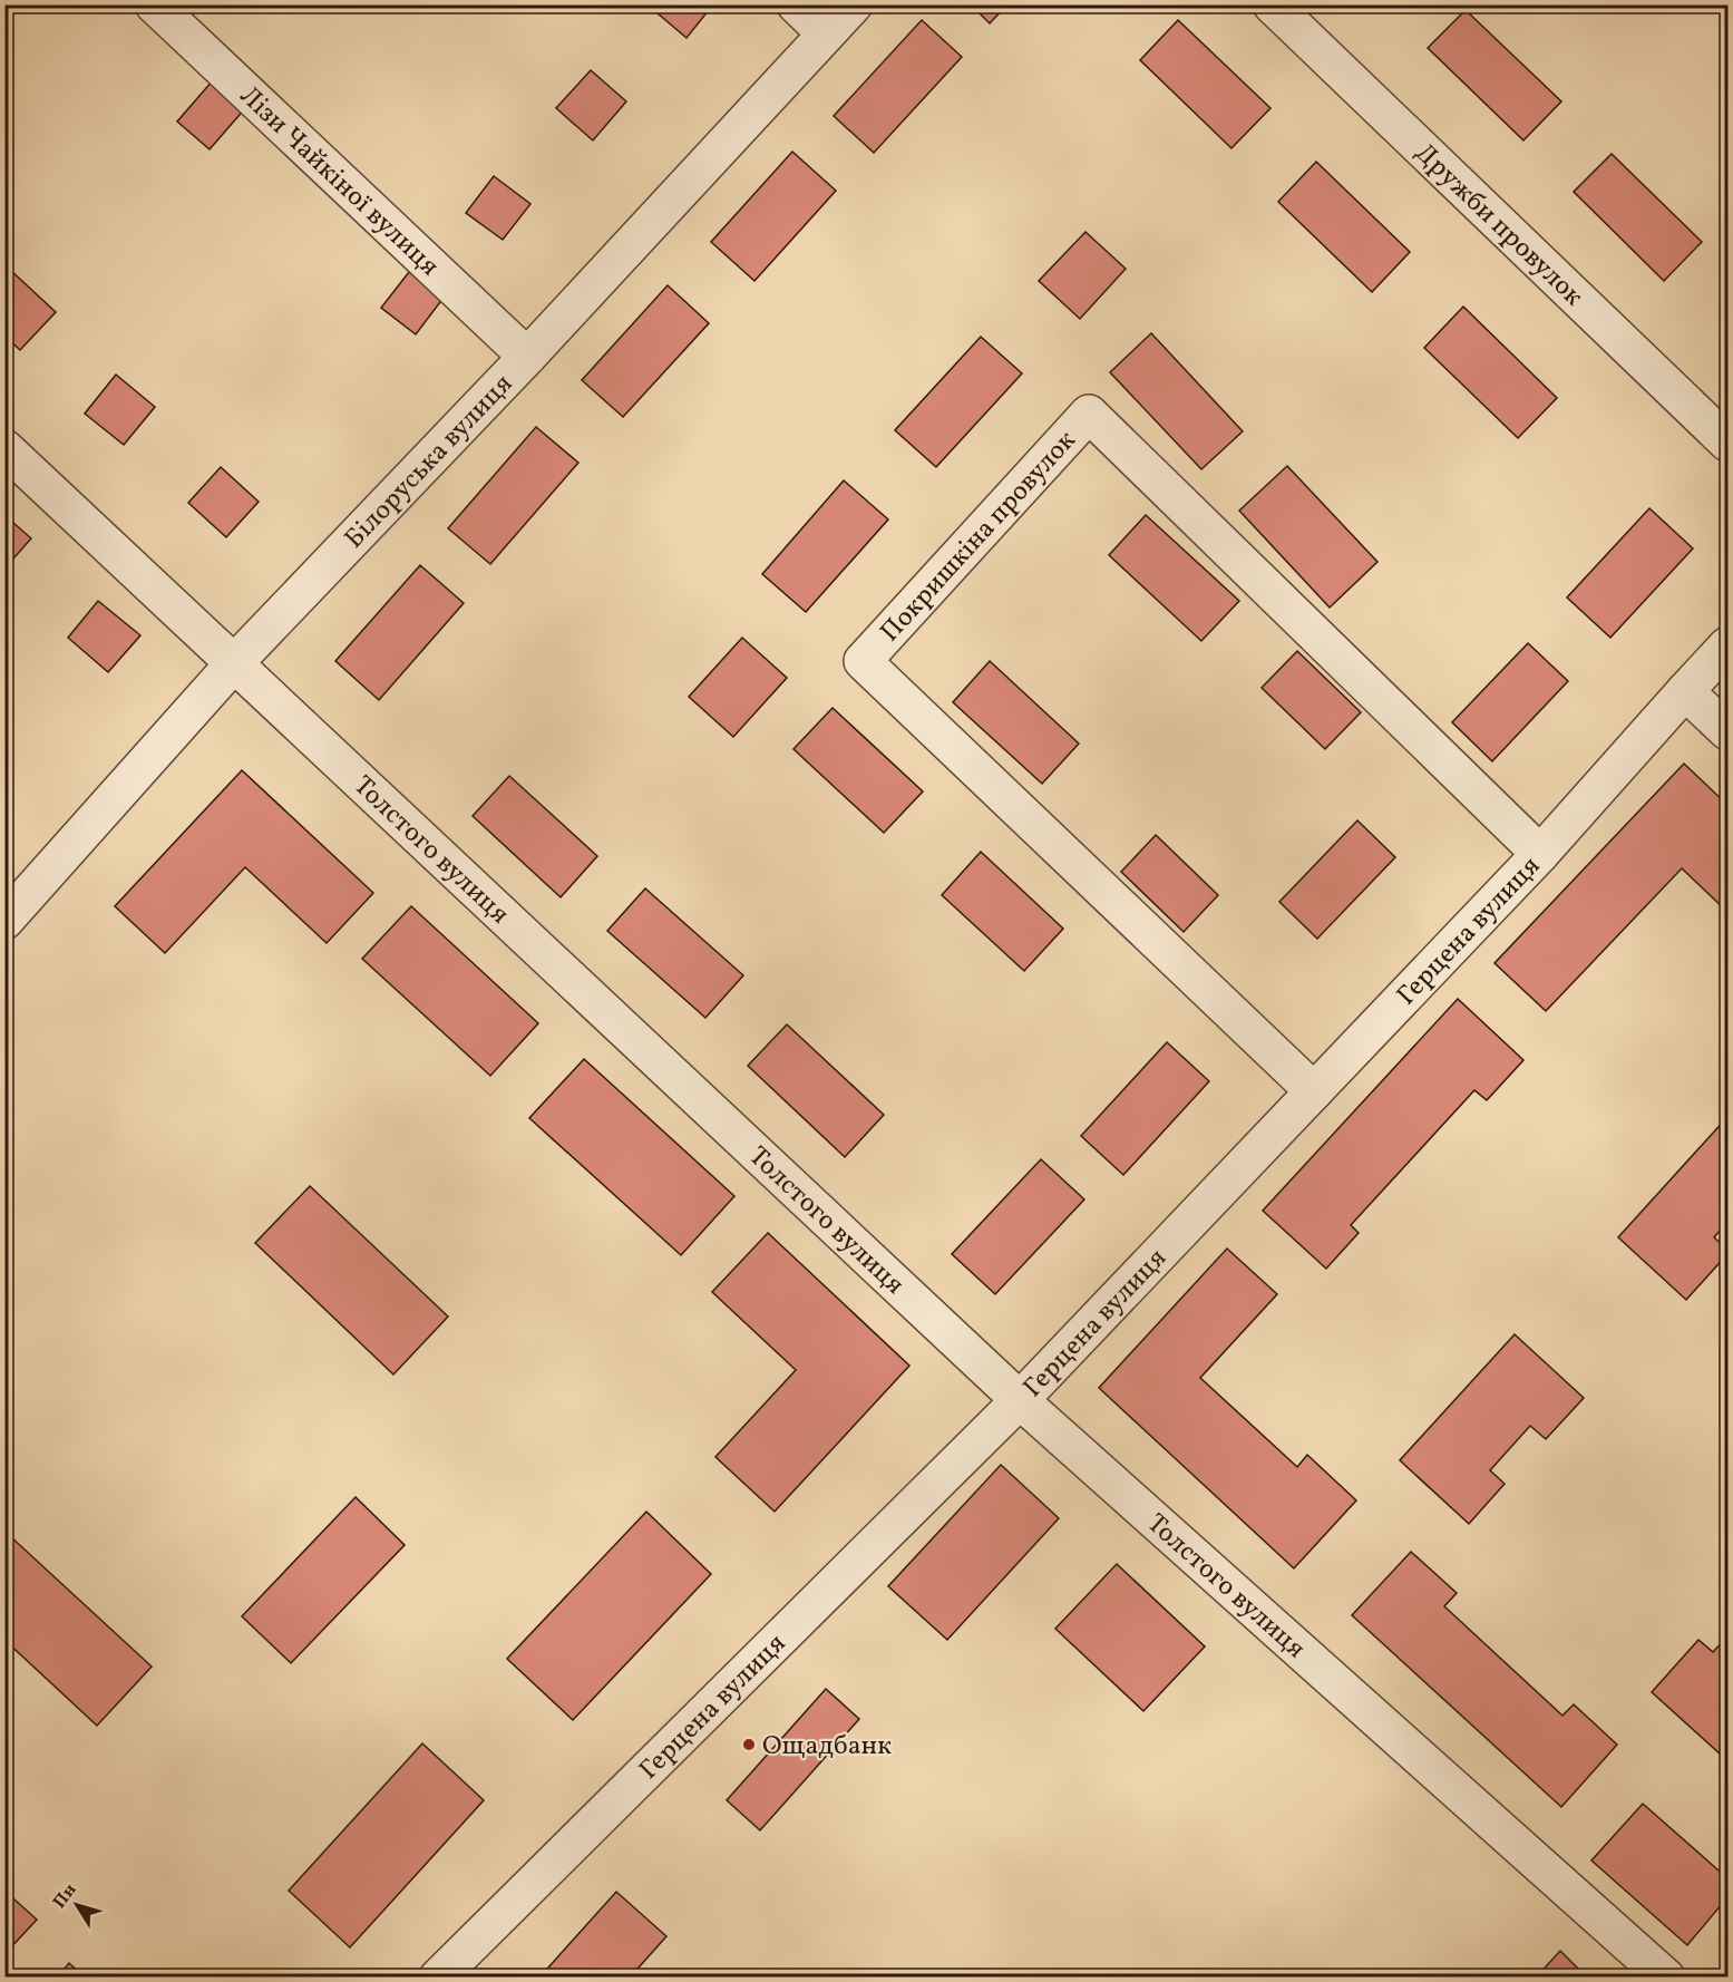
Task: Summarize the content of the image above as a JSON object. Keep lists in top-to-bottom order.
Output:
{
  "streets": {
    "street": [
      "Лізи Чайкіної вулиця",
      "Дружби провулок",
      "Білоруська вулиця",
      "Покришкіна провулок",
      "Толстого вулиця",
      "Герцена вулиця"
    ]
  },
  "crossings": [
    ["Лізи Чайкіної вулиця", "Білоруська вулиця"],
    ["Білоруська вулиця", "Толстого вулиця"],
    ["Покришкіна провулок", "Герцена вулиця"],
    ["Толстого вулиця", "Герцена вулиця"]
  ],
  "places": ["Ощадбанк"],
  "north": "top left"
}
